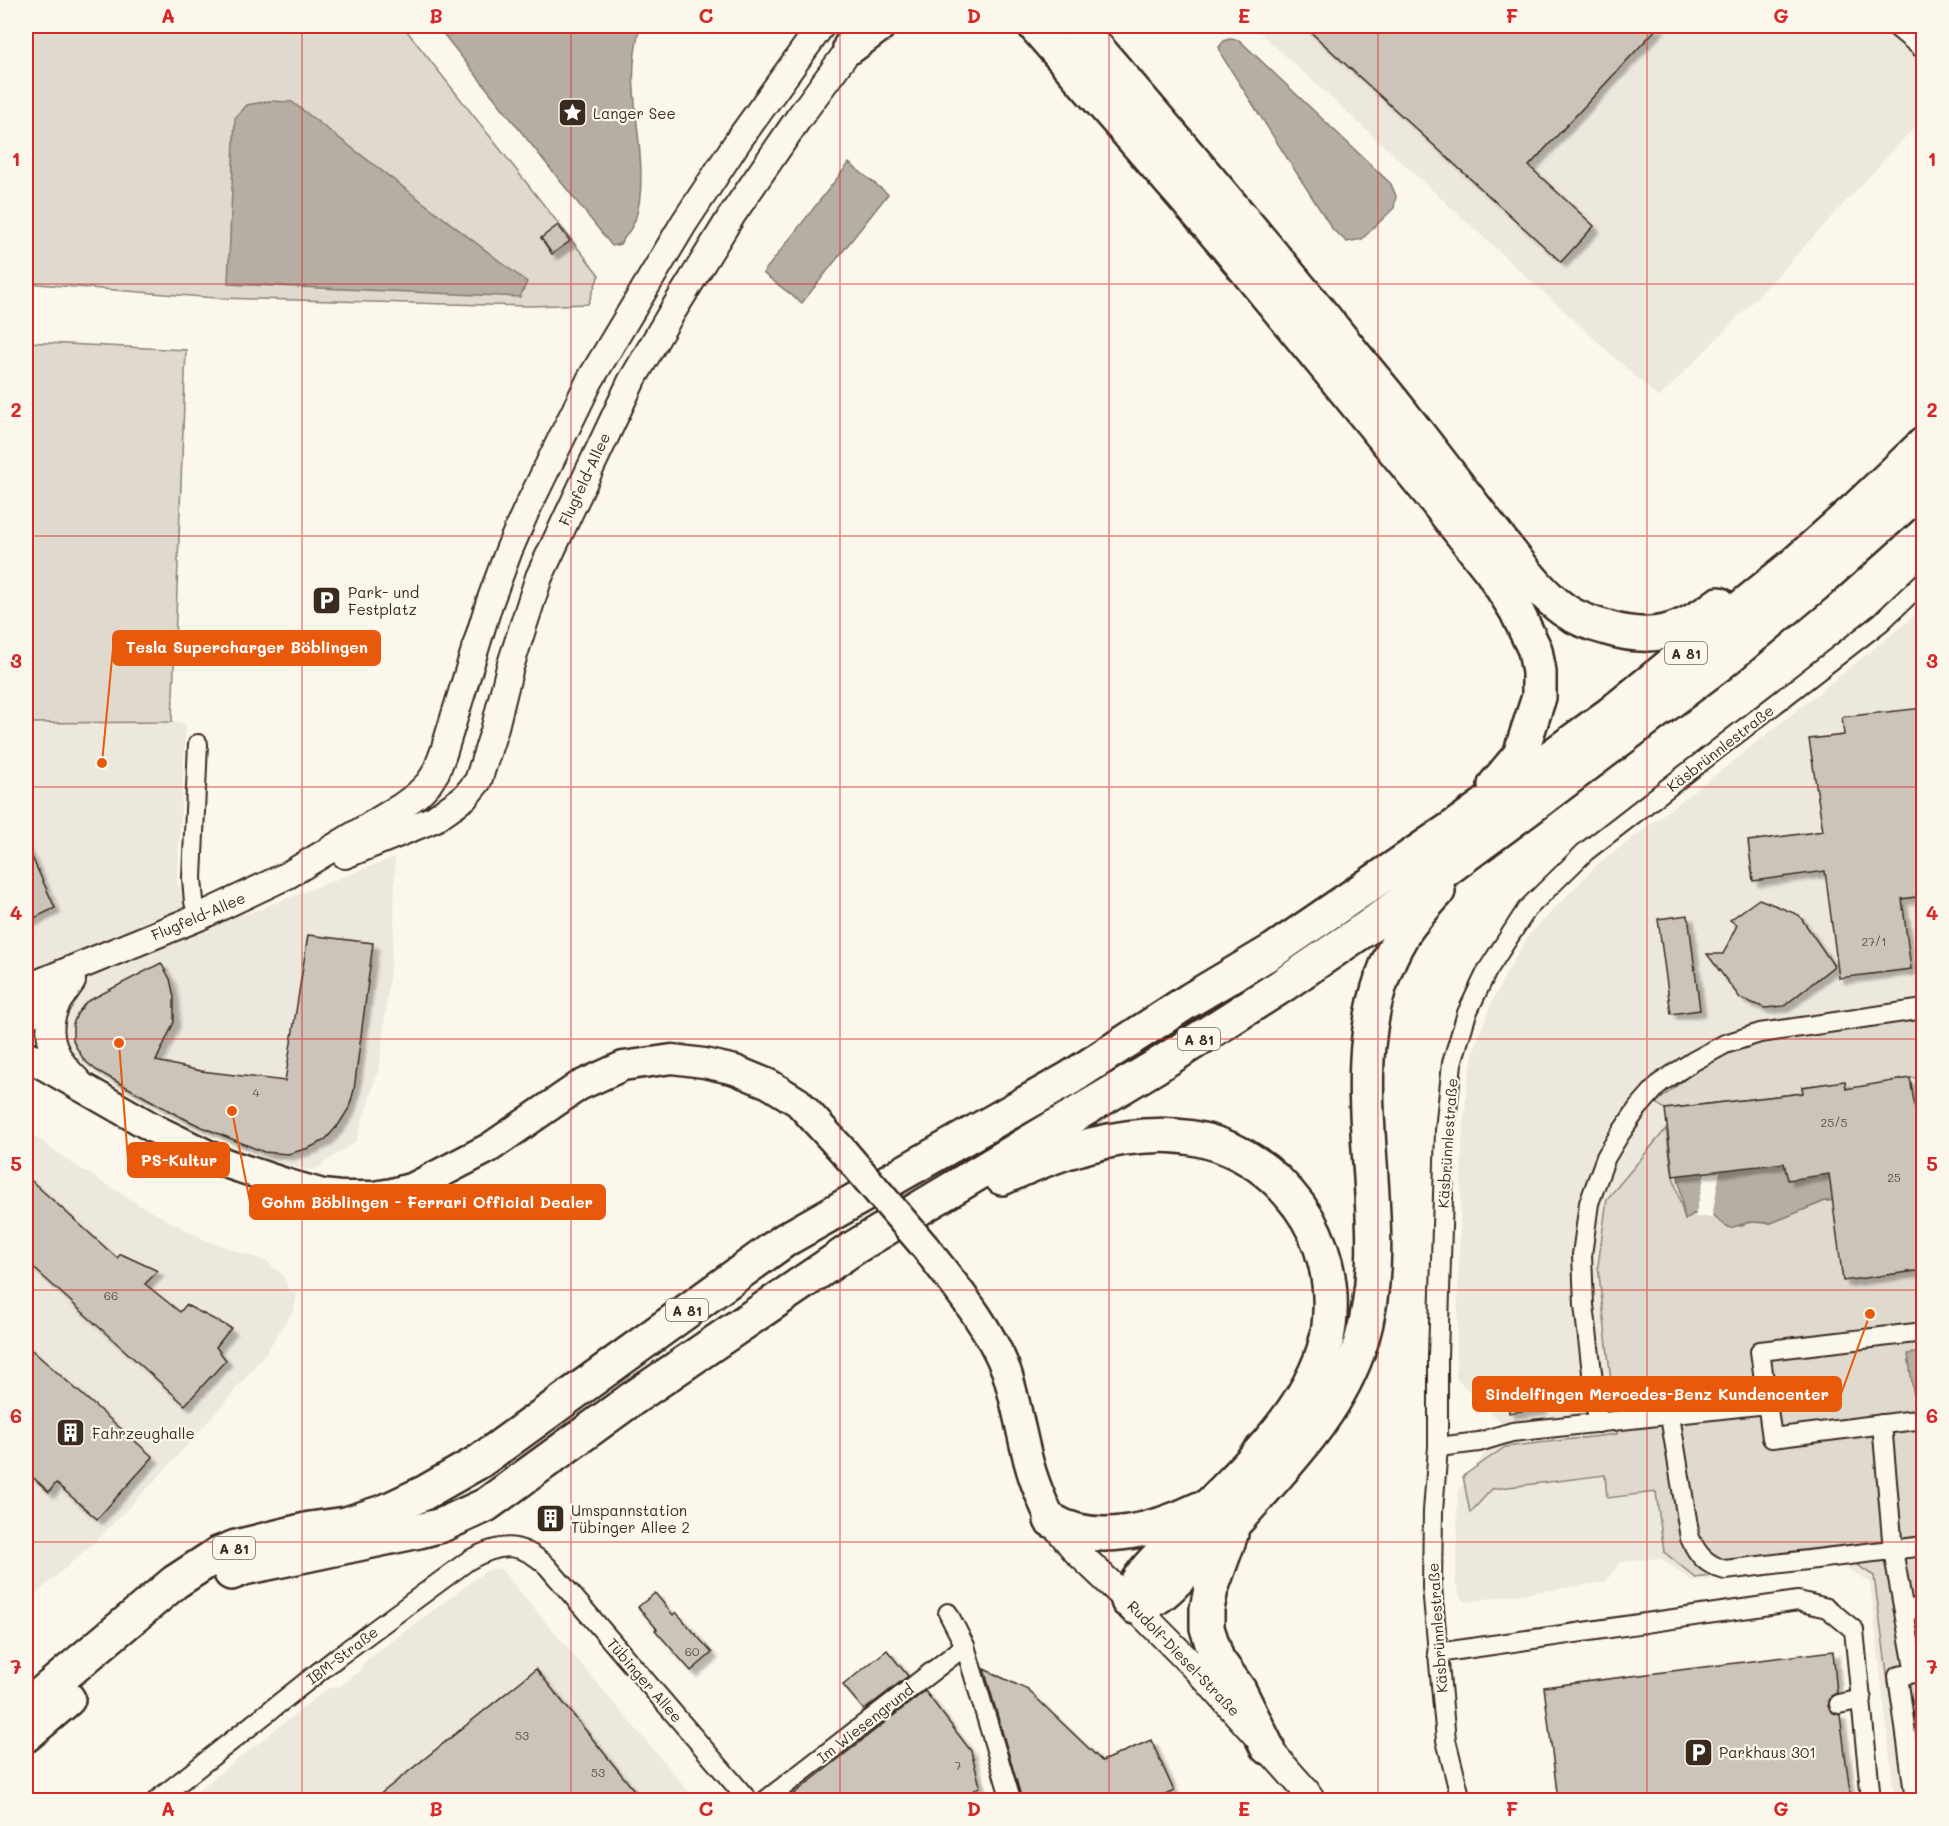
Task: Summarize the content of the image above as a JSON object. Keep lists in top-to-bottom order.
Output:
{
  "streets": {
    "highway": ["A 81"],
    "main road": ["Flugfeld-Allee", "Rudolf-Diesel-Straße"],
    "street": [
      "Käsbrünnlestraße",
      "IBM-Straße",
      "Tübinger Allee",
      "Im Wiesengrund"
    ]
  },
  "crossings": [
    ["IBM-Straße", "Tübinger Allee"]
  ],
  "places": {
    "place": ["Langer See"],
    "parking": ["Park- und Festplatz", "Parkhaus 301"],
    "other": [
      "Tesla Supercharger Böblingen",
      "PS-Kultur",
      "Gohm Böblingen - Ferrari Official Dealer",
      "Sindelfingen Mercedes-Benz Kundencenter"
    ],
    "building": ["Fahrzeughalle", "Umspannstation Tübinger Allee 2"]
  },
  "house_numbers": [
    "27/1",
    "4",
    "25/5",
    "25",
    "66",
    "60",
    "53",
    "7",
    "53"
  ],
  "grid": {
    "columns": [
      "A",
      "B",
      "C",
      "D",
      "E",
      "F",
      "G"
    ],
    "rows": [
      "1",
      "2",
      "3",
      "4",
      "5",
      "6",
      "7"
    ]
  }
}
